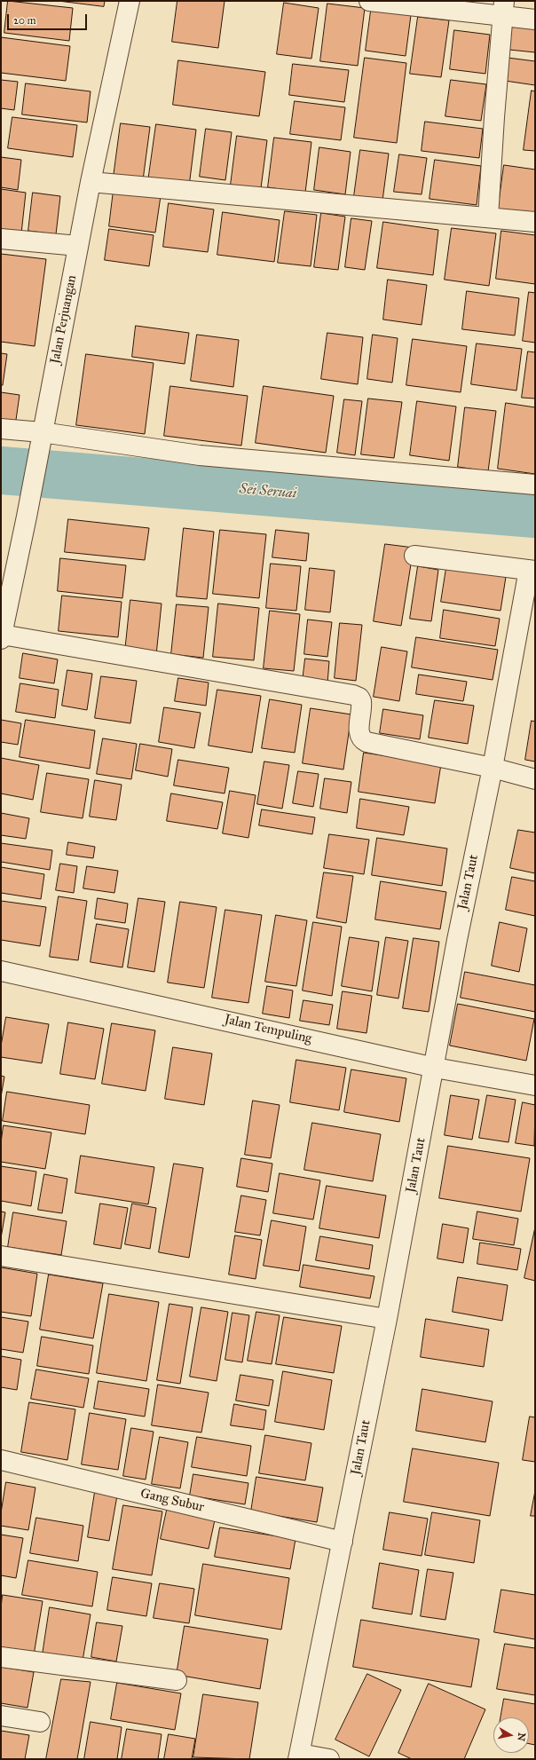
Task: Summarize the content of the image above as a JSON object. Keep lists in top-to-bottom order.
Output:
{
  "streets": {
    "street": [
      "Jalan Perjuangan",
      "Jalan Taut",
      "Jalan Tempuling",
      "Gang Subur"
    ]
  },
  "crossings": [
    ["Jalan Taut", "Jalan Tempuling"],
    ["Jalan Taut", "Gang Subur"]
  ],
  "water": ["Sei Seruai"],
  "scale_bar": "20 m",
  "north": "right"
}
